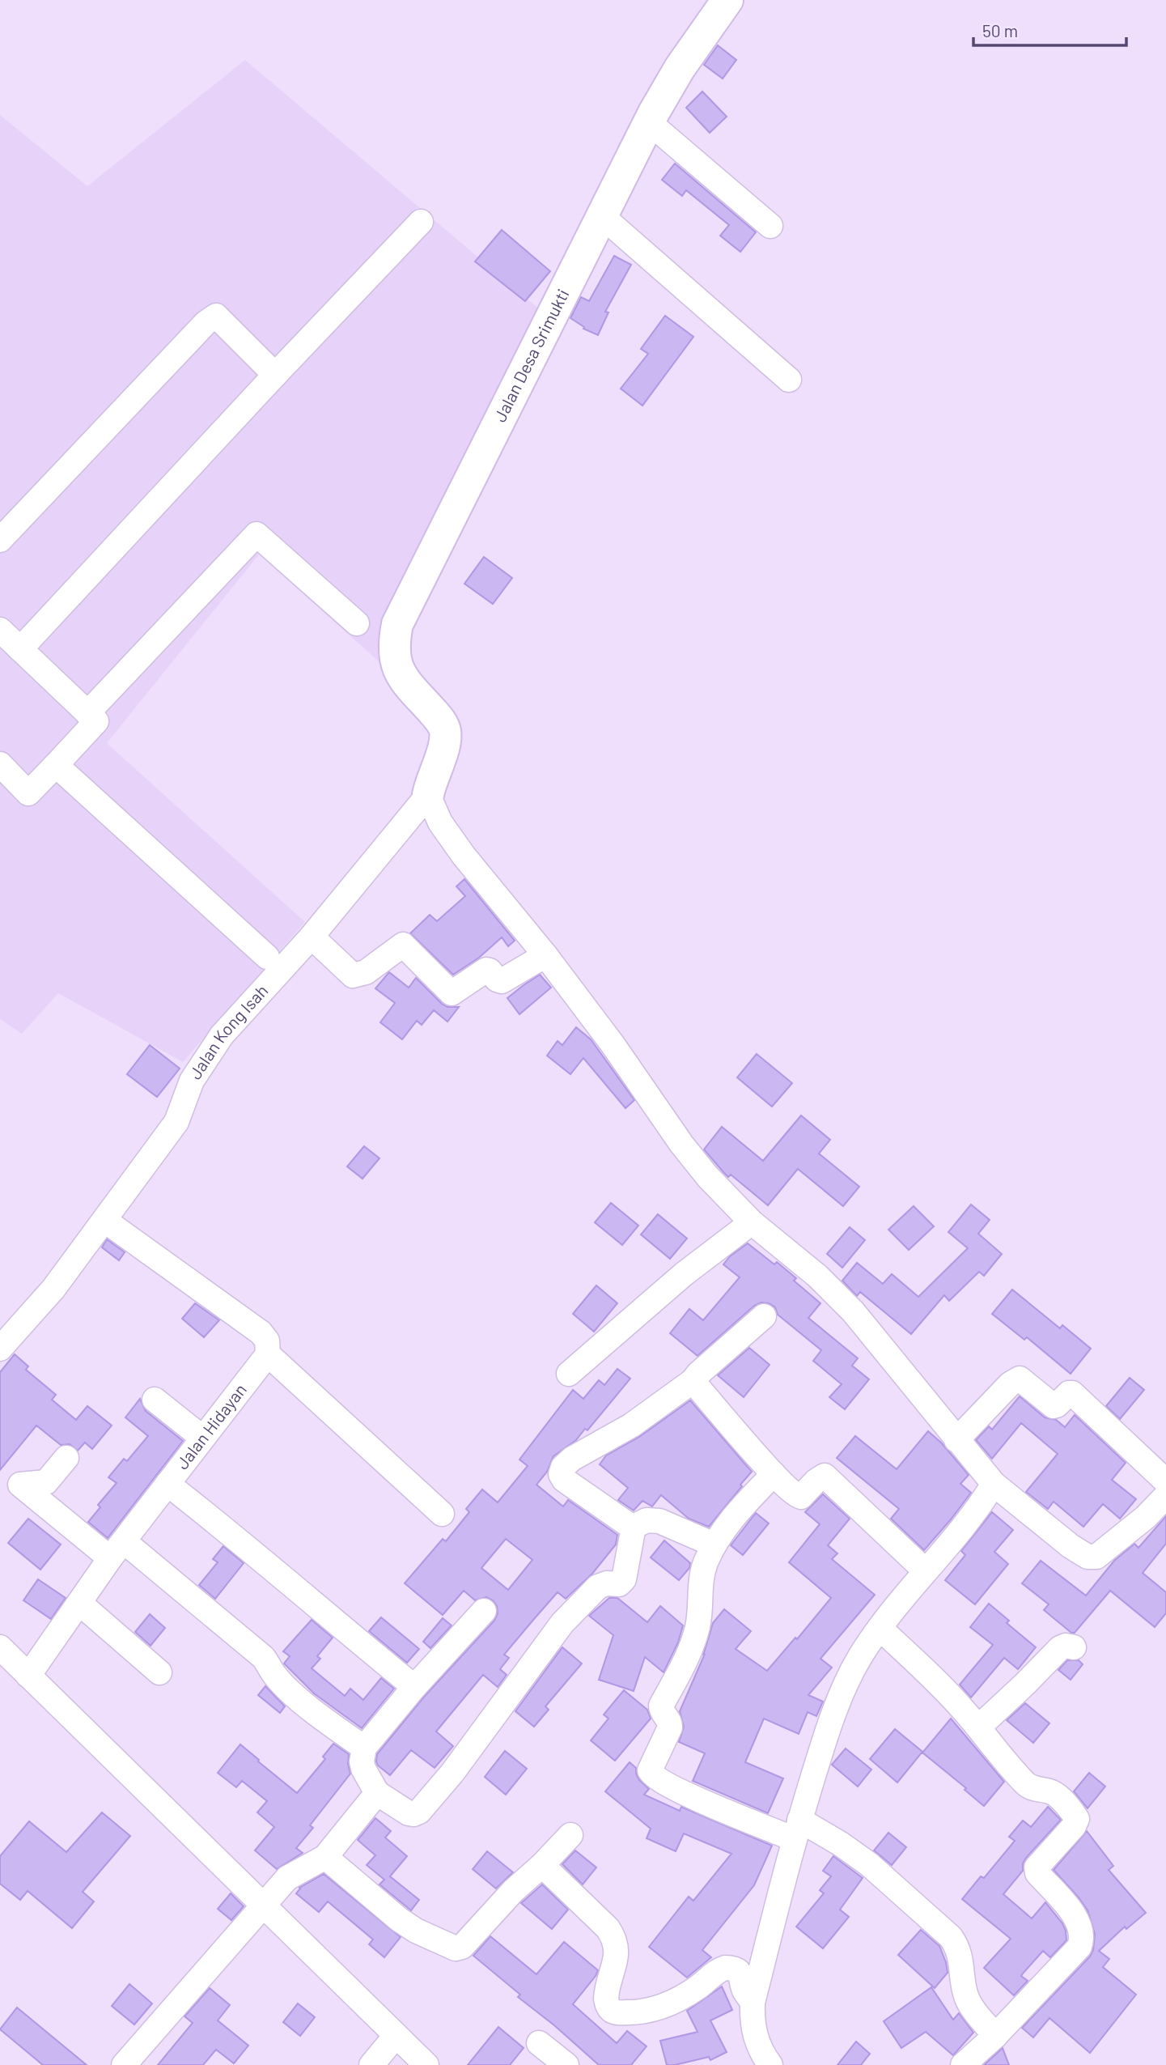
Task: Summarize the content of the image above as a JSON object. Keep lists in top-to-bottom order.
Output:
{
  "streets": {
    "street": ["Jalan Desa Srimukti", "Jalan Kong Isah", "Jalan Hidayan"]
  },
  "crossings": [
    ["Jalan Desa Srimukti", "Jalan Kong Isah"]
  ],
  "scale_bar": "50 m"
}
